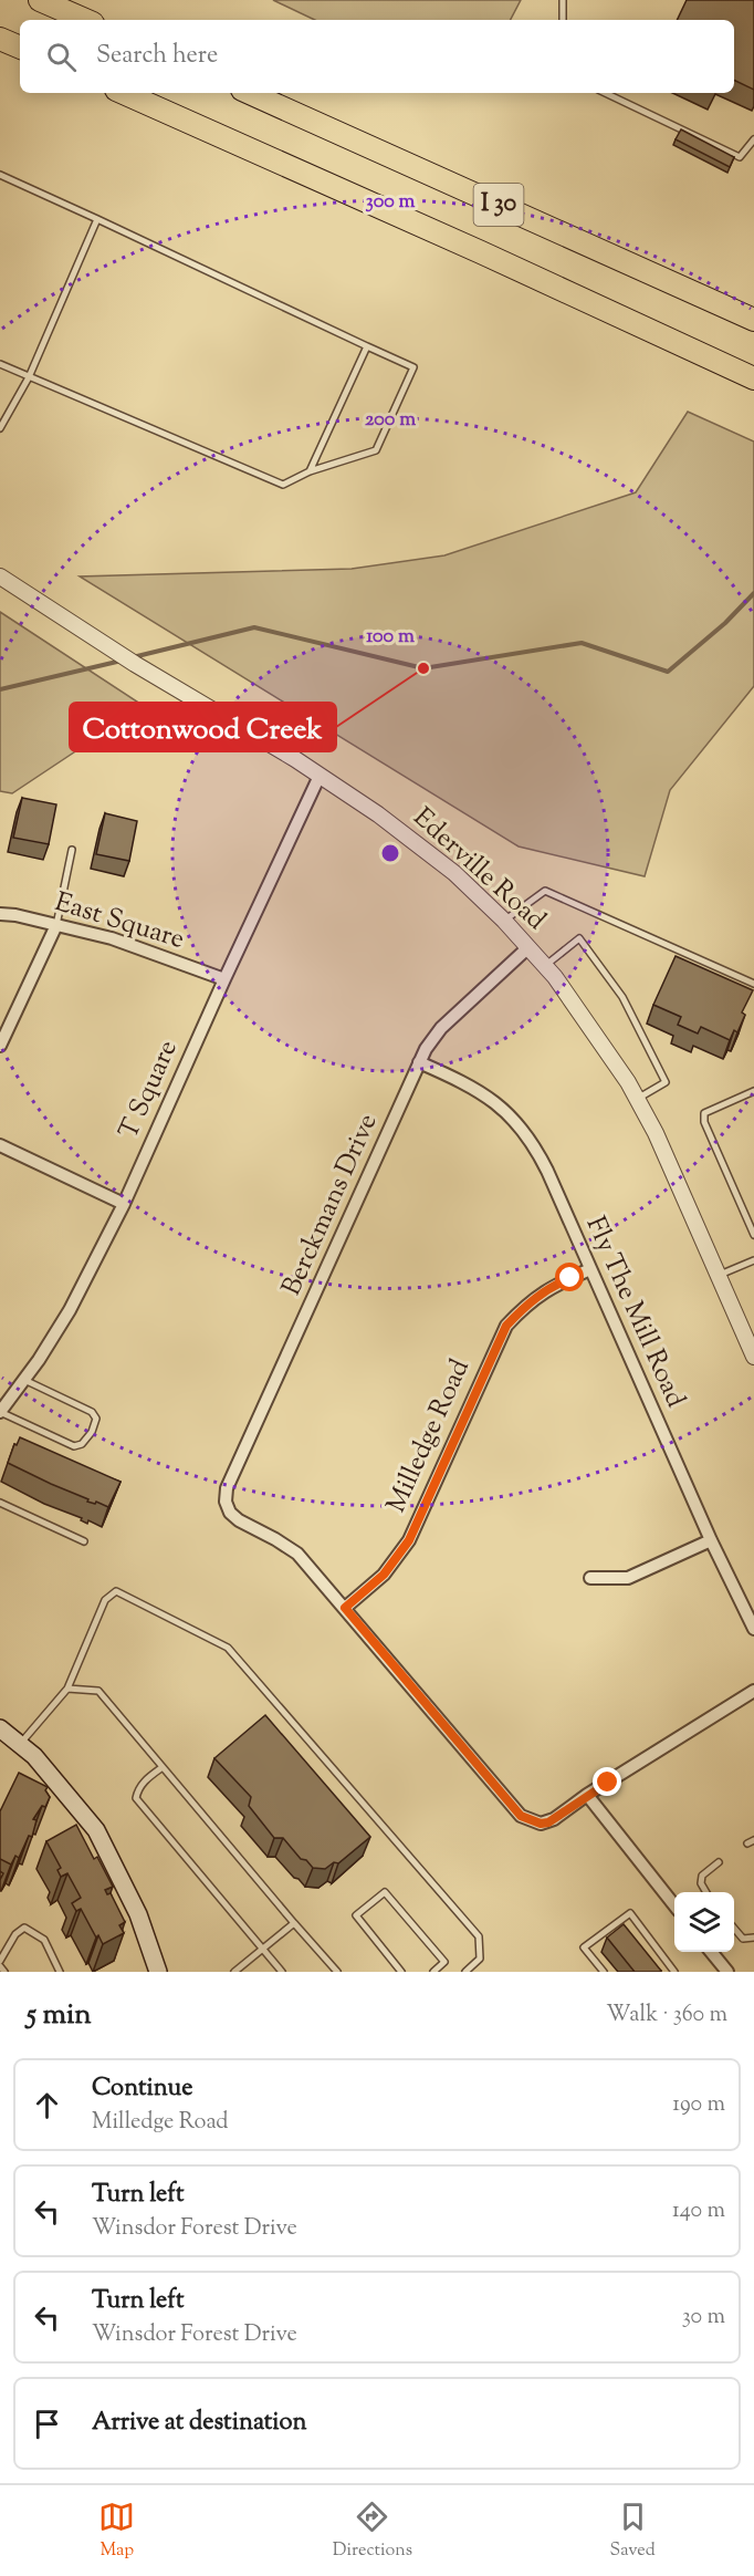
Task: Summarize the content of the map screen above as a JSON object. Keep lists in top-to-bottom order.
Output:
{
  "streets": {
    "highway": ["I 30"],
    "street": [
      "Ederville Road",
      "East Square",
      "T Square",
      "Berckmans Drive",
      "Fly The Mill Road",
      "Milledge Road"
    ]
  },
  "crossings": [
    ["Ederville Road", "T Square"],
    ["Ederville Road", "Berckmans Drive"],
    ["East Square", "T Square"],
    ["Berckmans Drive", "Fly The Mill Road"],
    ["Berckmans Drive", "Milledge Road"],
    ["Fly The Mill Road", "Milledge Road"]
  ],
  "places": ["Cottonwood Creek"],
  "page": {
    "search": "Search here",
    "heading": ["5 min", "Walk · 360 m"],
    "list": [
      ["Continue", "Milledge Road", "190 m"],
      ["Turn left", "Winsdor Forest Drive", "140 m"],
      ["Turn left", "Winsdor Forest Drive", "30 m"],
      "Arrive at destination"
    ],
    "nav": ["Map", "Directions", "Saved"]
  },
  "rings": ["300 m", "200 m", "100 m"]
}
